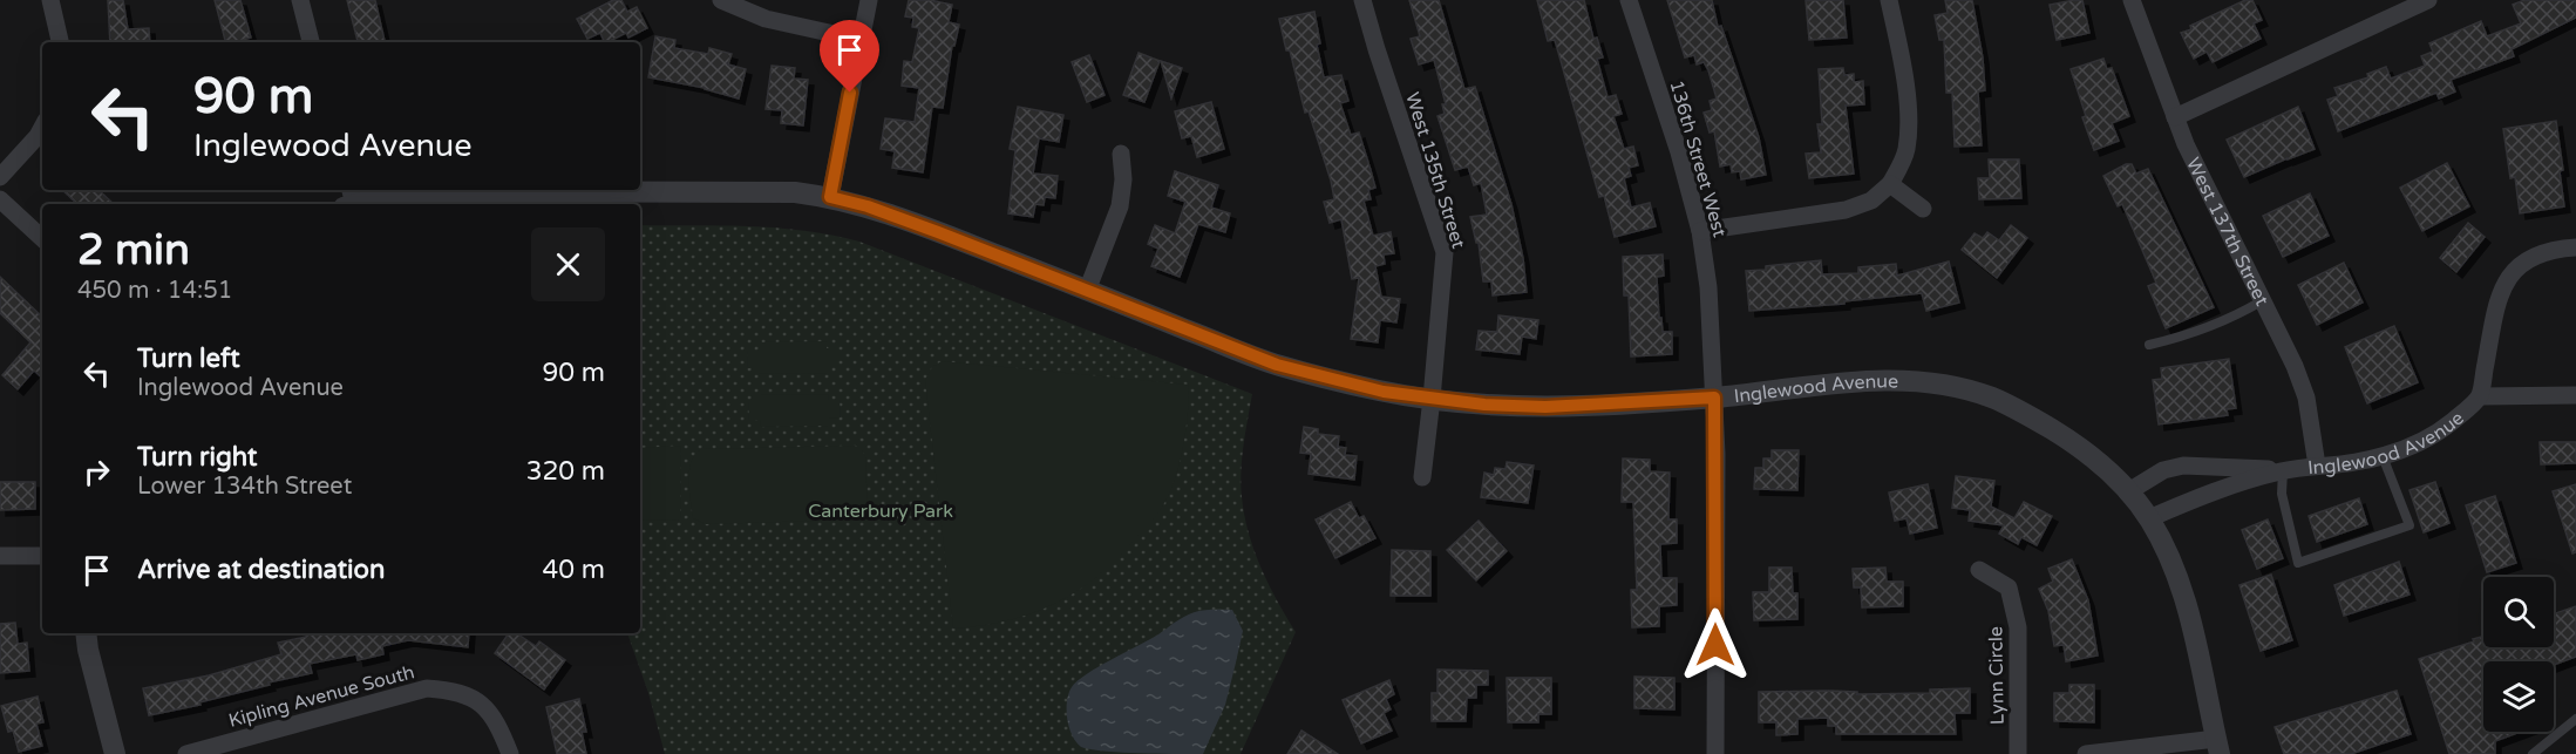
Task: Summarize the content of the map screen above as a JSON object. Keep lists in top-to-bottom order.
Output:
{
  "streets": {
    "street": [
      "136th Street West",
      "West 135th Street",
      "West 137th Street",
      "Inglewood Avenue",
      "Lynn Circle",
      "Kipling Avenue South"
    ]
  },
  "crossings": [
    ["136th Street West", "Inglewood Avenue"],
    ["West 135th Street", "Inglewood Avenue"],
    ["West 137th Street", "Inglewood Avenue"]
  ],
  "parks": ["Canterbury Park"],
  "page": {
    "turn": ["90 m", "Inglewood Avenue"],
    "heading": ["2 min", "450 m · 14:51"],
    "list": [
      {
        "name": "Turn left",
        "note": "Inglewood Avenue",
        "value": "90 m"
      },
      {
        "name": "Turn right",
        "note": "Lower 134th Street",
        "value": "320 m"
      },
      {
        "name": "Arrive at destination",
        "value": "40 m"
      }
    ]
  }
}
